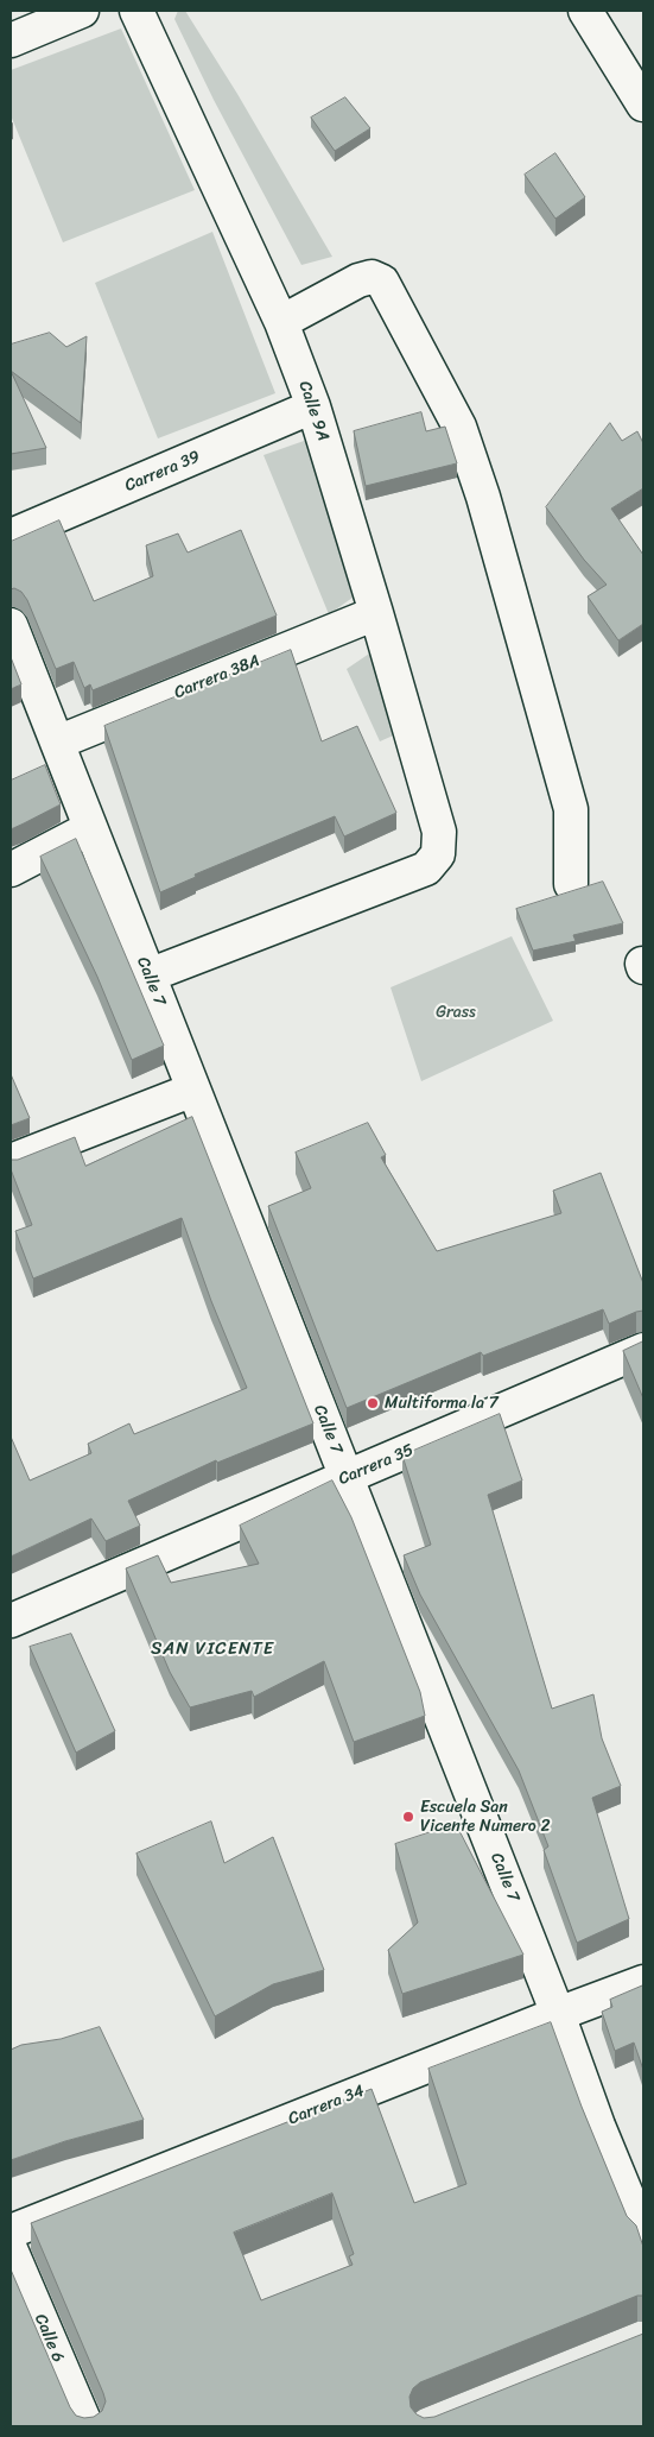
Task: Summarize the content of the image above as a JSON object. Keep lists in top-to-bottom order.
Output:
{
  "streets": {
    "street": [
      "Calle 9A",
      "Carrera 39",
      "Carrera 38A",
      "Calle 7",
      "Carrera 35",
      "Carrera 34",
      "Calle 6"
    ]
  },
  "crossings": [
    ["Calle 9A", "Carrera 39"],
    ["Calle 9A", "Carrera 38A"],
    ["Calle 9A", "Calle 7"],
    ["Carrera 38A", "Calle 7"],
    ["Calle 7", "Carrera 35"],
    ["Calle 7", "Carrera 34"]
  ],
  "districts": ["SAN VICENTE"],
  "parks": ["Grass"],
  "places": ["Multiforma la 7", "Escuela San Vicente Numero 2"]
}
